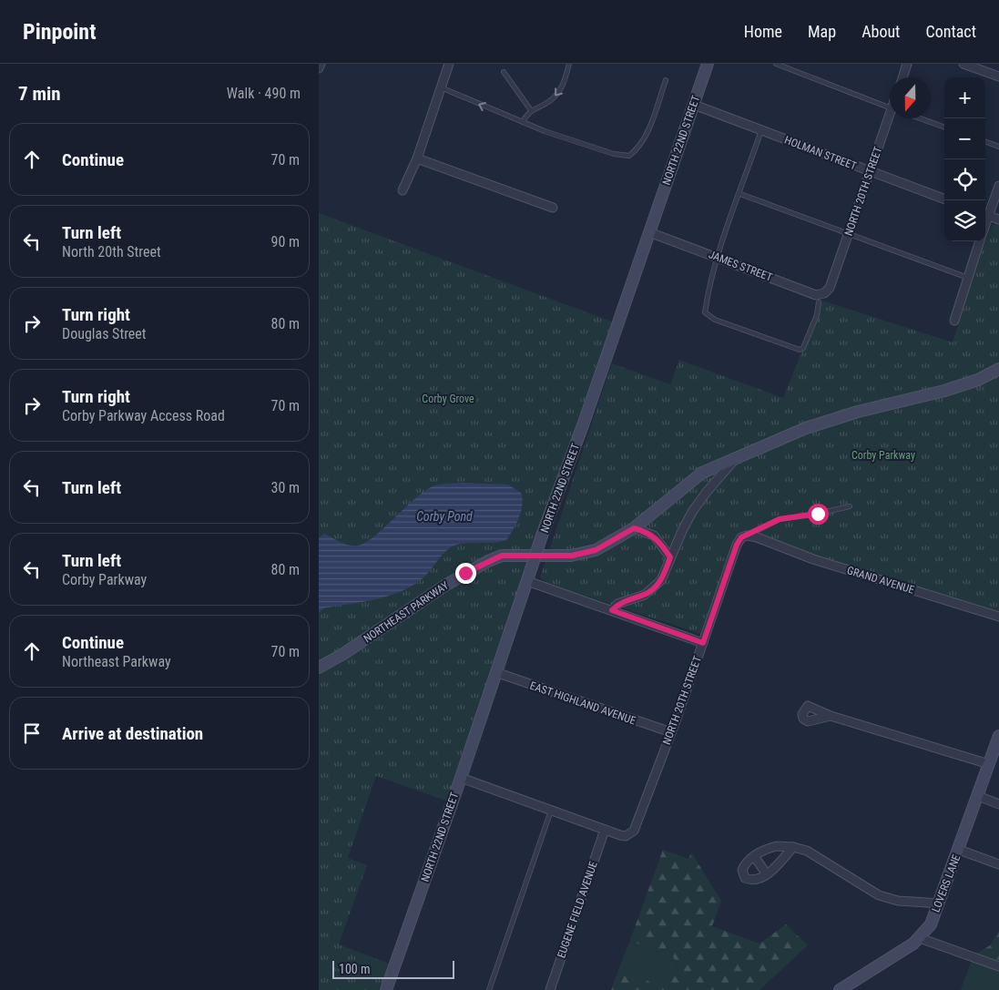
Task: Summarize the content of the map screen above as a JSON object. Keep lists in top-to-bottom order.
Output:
{
  "streets": {
    "street": [
      "NORTH 22ND STREET",
      "HOLMAN STREET",
      "NORTH 20TH STREET",
      "JAMES STREET",
      "GRAND AVENUE",
      "NORTHEAST PARKWAY",
      "EAST HIGHLAND AVENUE",
      "LOVERS LANE",
      "EUGENE FIELD AVENUE"
    ]
  },
  "crossings": [
    ["NORTH 22ND STREET", "HOLMAN STREET"],
    ["NORTH 22ND STREET", "NORTH 20TH STREET"],
    ["NORTH 22ND STREET", "JAMES STREET"],
    ["NORTH 22ND STREET", "EAST HIGHLAND AVENUE"],
    ["HOLMAN STREET", "NORTH 20TH STREET"],
    ["NORTH 20TH STREET", "JAMES STREET"],
    ["NORTH 20TH STREET", "GRAND AVENUE"],
    ["NORTH 20TH STREET", "EAST HIGHLAND AVENUE"],
    ["NORTH 20TH STREET", "EUGENE FIELD AVENUE"]
  ],
  "water": ["Corby Pond"],
  "parks": ["Corby Grove", "Corby Parkway"],
  "scale_bar": "100 m",
  "north": "bottom",
  "page": {
    "header": "Pinpoint",
    "nav": [
      "Home",
      "Map",
      "About",
      "Contact"
    ],
    "heading": ["7 min", "Walk · 490 m"],
    "map_buttons": ["+", "−"],
    "list": [
      ["Continue", "70 m"],
      ["Turn left", "North 20th Street", "90 m"],
      ["Turn right", "Douglas Street", "80 m"],
      ["Turn right", "Corby Parkway Access Road", "70 m"],
      ["Turn left", "30 m"],
      ["Turn left", "Corby Parkway", "80 m"],
      ["Continue", "Northeast Parkway", "70 m"],
      "Arrive at destination"
    ],
    "scale": "100 m"
  }
}
